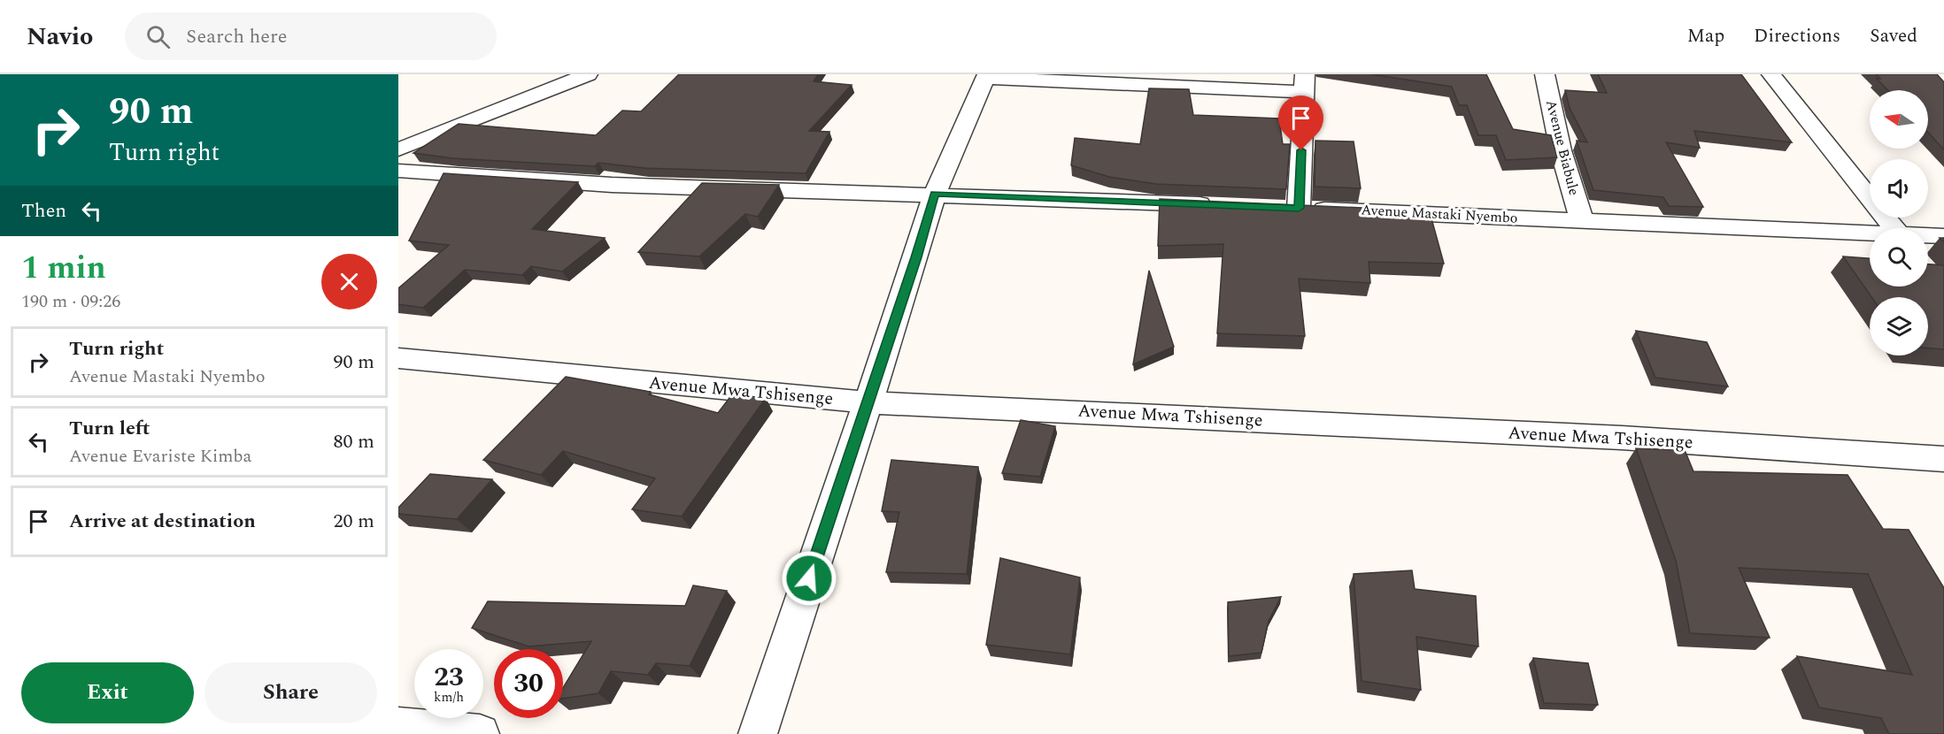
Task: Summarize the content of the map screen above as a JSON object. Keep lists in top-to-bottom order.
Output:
{
  "streets": {
    "street": ["Avenue Biabule", "Avenue Mastaki Nyembo", "Avenue Mwa Tshisenge"]
  },
  "crossings": [
    ["Avenue Biabule", "Avenue Mastaki Nyembo"]
  ],
  "north": "left",
  "page": {
    "header": "Navio",
    "search": "Search here",
    "nav": ["Map", "Directions", "Saved"],
    "turn": ["90 m", "Turn right"],
    "then": "Then",
    "heading": ["1 min", "190 m · 09:26"],
    "list": [
      {
        "name": "Turn right",
        "note": "Avenue Mastaki Nyembo",
        "value": "90 m"
      },
      {
        "name": "Turn left",
        "note": "Avenue Evariste Kimba",
        "value": "80 m"
      },
      {
        "name": "Arrive at destination",
        "value": "20 m"
      }
    ],
    "speed": "23 km/h",
    "limit": "30",
    "buttons": ["Exit", "Share"]
  }
}
